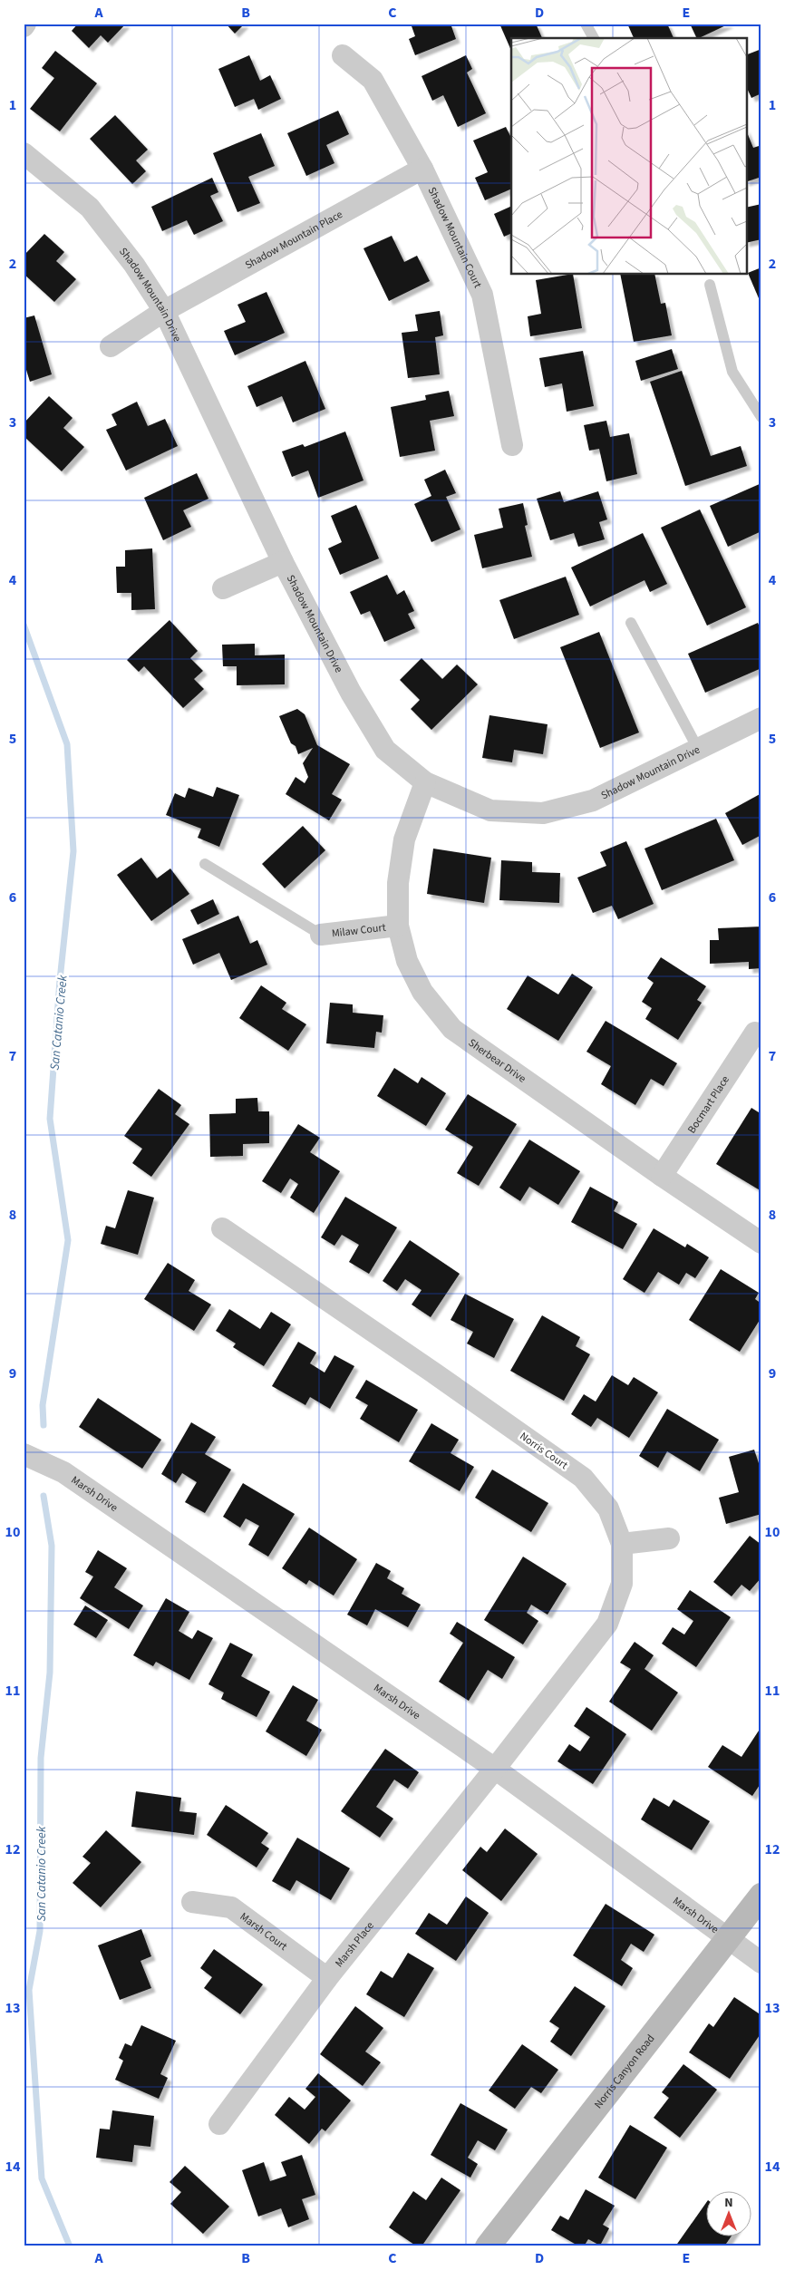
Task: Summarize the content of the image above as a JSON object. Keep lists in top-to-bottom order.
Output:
{
  "streets": {
    "street": [
      "Shadow Mountain Court",
      "Shadow Mountain Place",
      "Shadow Mountain Drive",
      "Milaw Court",
      "Sherbear Drive",
      "Bocmart Place",
      "Norris Court",
      "Marsh Drive",
      "Marsh Court",
      "Marsh Place",
      "Norris Canyon Road"
    ]
  },
  "crossings": [
    ["Shadow Mountain Court", "Shadow Mountain Place"],
    ["Shadow Mountain Place", "Shadow Mountain Drive"],
    ["Shadow Mountain Drive", "Sherbear Drive"],
    ["Milaw Court", "Sherbear Drive"],
    ["Sherbear Drive", "Bocmart Place"],
    ["Norris Court", "Marsh Drive"],
    ["Norris Court", "Marsh Place"],
    ["Marsh Drive", "Marsh Place"],
    ["Marsh Drive", "Norris Canyon Road"],
    ["Marsh Court", "Marsh Place"]
  ],
  "water": ["San Catanio Creek"],
  "north": "top",
  "grid": {
    "columns": [
      "A",
      "B",
      "C",
      "D",
      "E"
    ],
    "rows": [
      "1",
      "2",
      "3",
      "4",
      "5",
      "6",
      "7",
      "8",
      "9",
      "10",
      "11",
      "12",
      "13",
      "14"
    ]
  }
}
